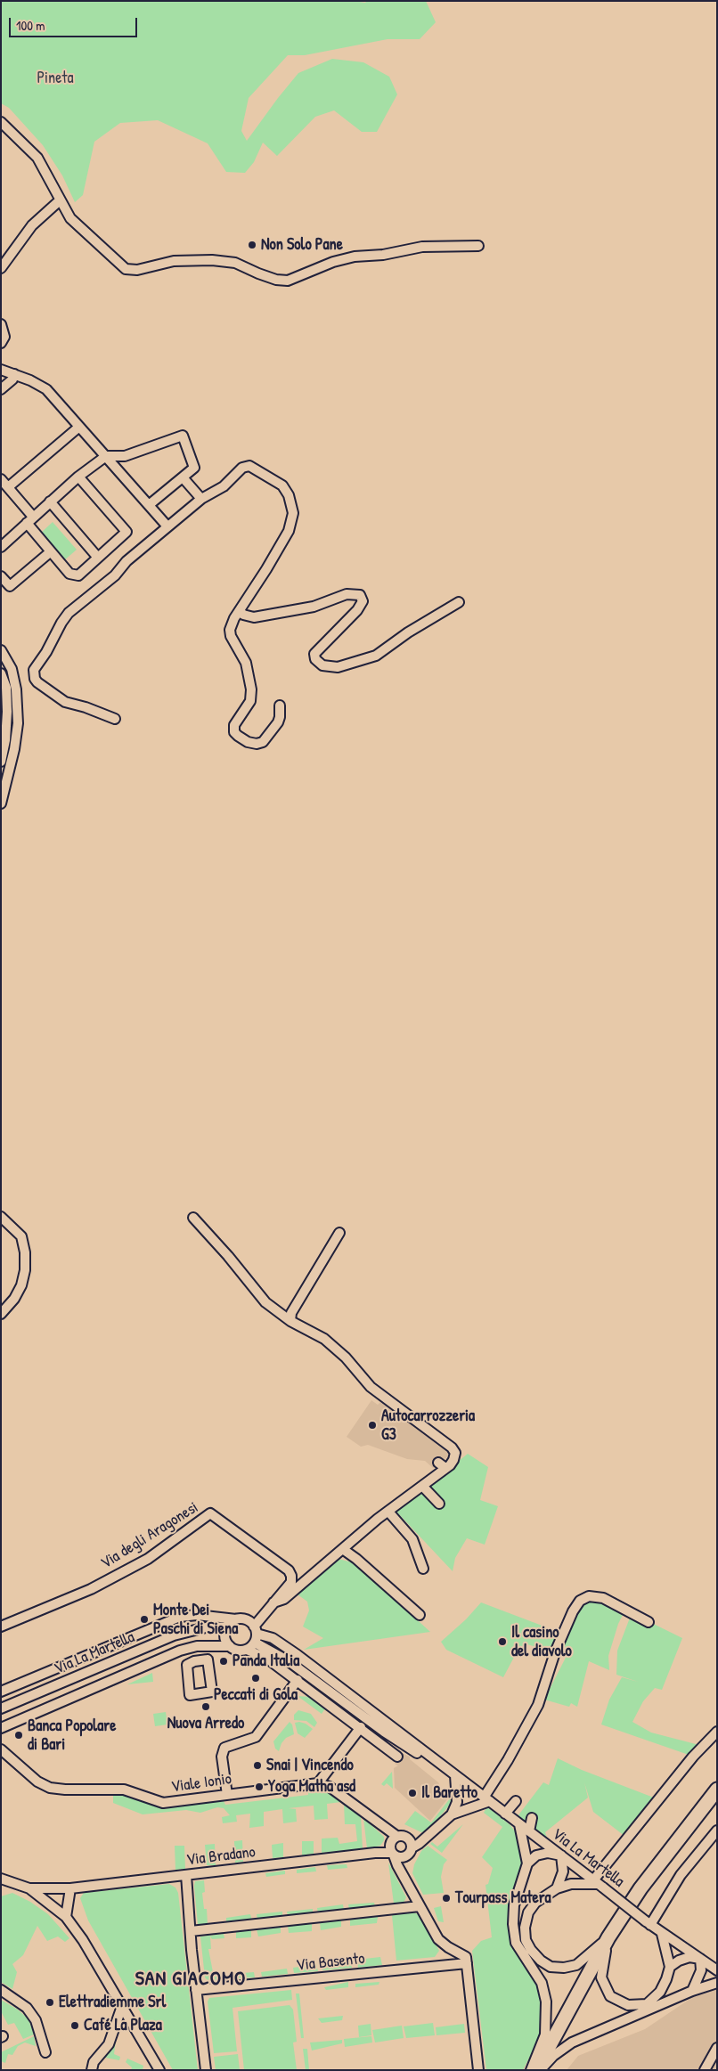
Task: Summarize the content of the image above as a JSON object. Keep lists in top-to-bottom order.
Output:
{
  "streets": {
    "street": [
      "Via degli Aragonesi",
      "Via La Martella",
      "Viale Ionio",
      "Via Bradano",
      "Via Basento"
    ]
  },
  "crossings": [
    ["Via degli Aragonesi", "Via La Martella"]
  ],
  "districts": ["SAN GIACOMO"],
  "parks": ["Pineta"],
  "places": [
    "Non Solo Pane",
    "Autocarrozzeria G3",
    "Monte Dei Paschi di Siena",
    "Il casino del diavolo",
    "Panda Italia",
    "Peccati di Gola",
    "Nuova Arredo",
    "Banca Popolare di Bari",
    "Snai | Vincendo",
    "Yoga Matha asd",
    "Il Baretto",
    "Tourpass Matera",
    "Elettradiemme Srl",
    "Café La Plaza"
  ],
  "scale_bar": "100 m"
}
